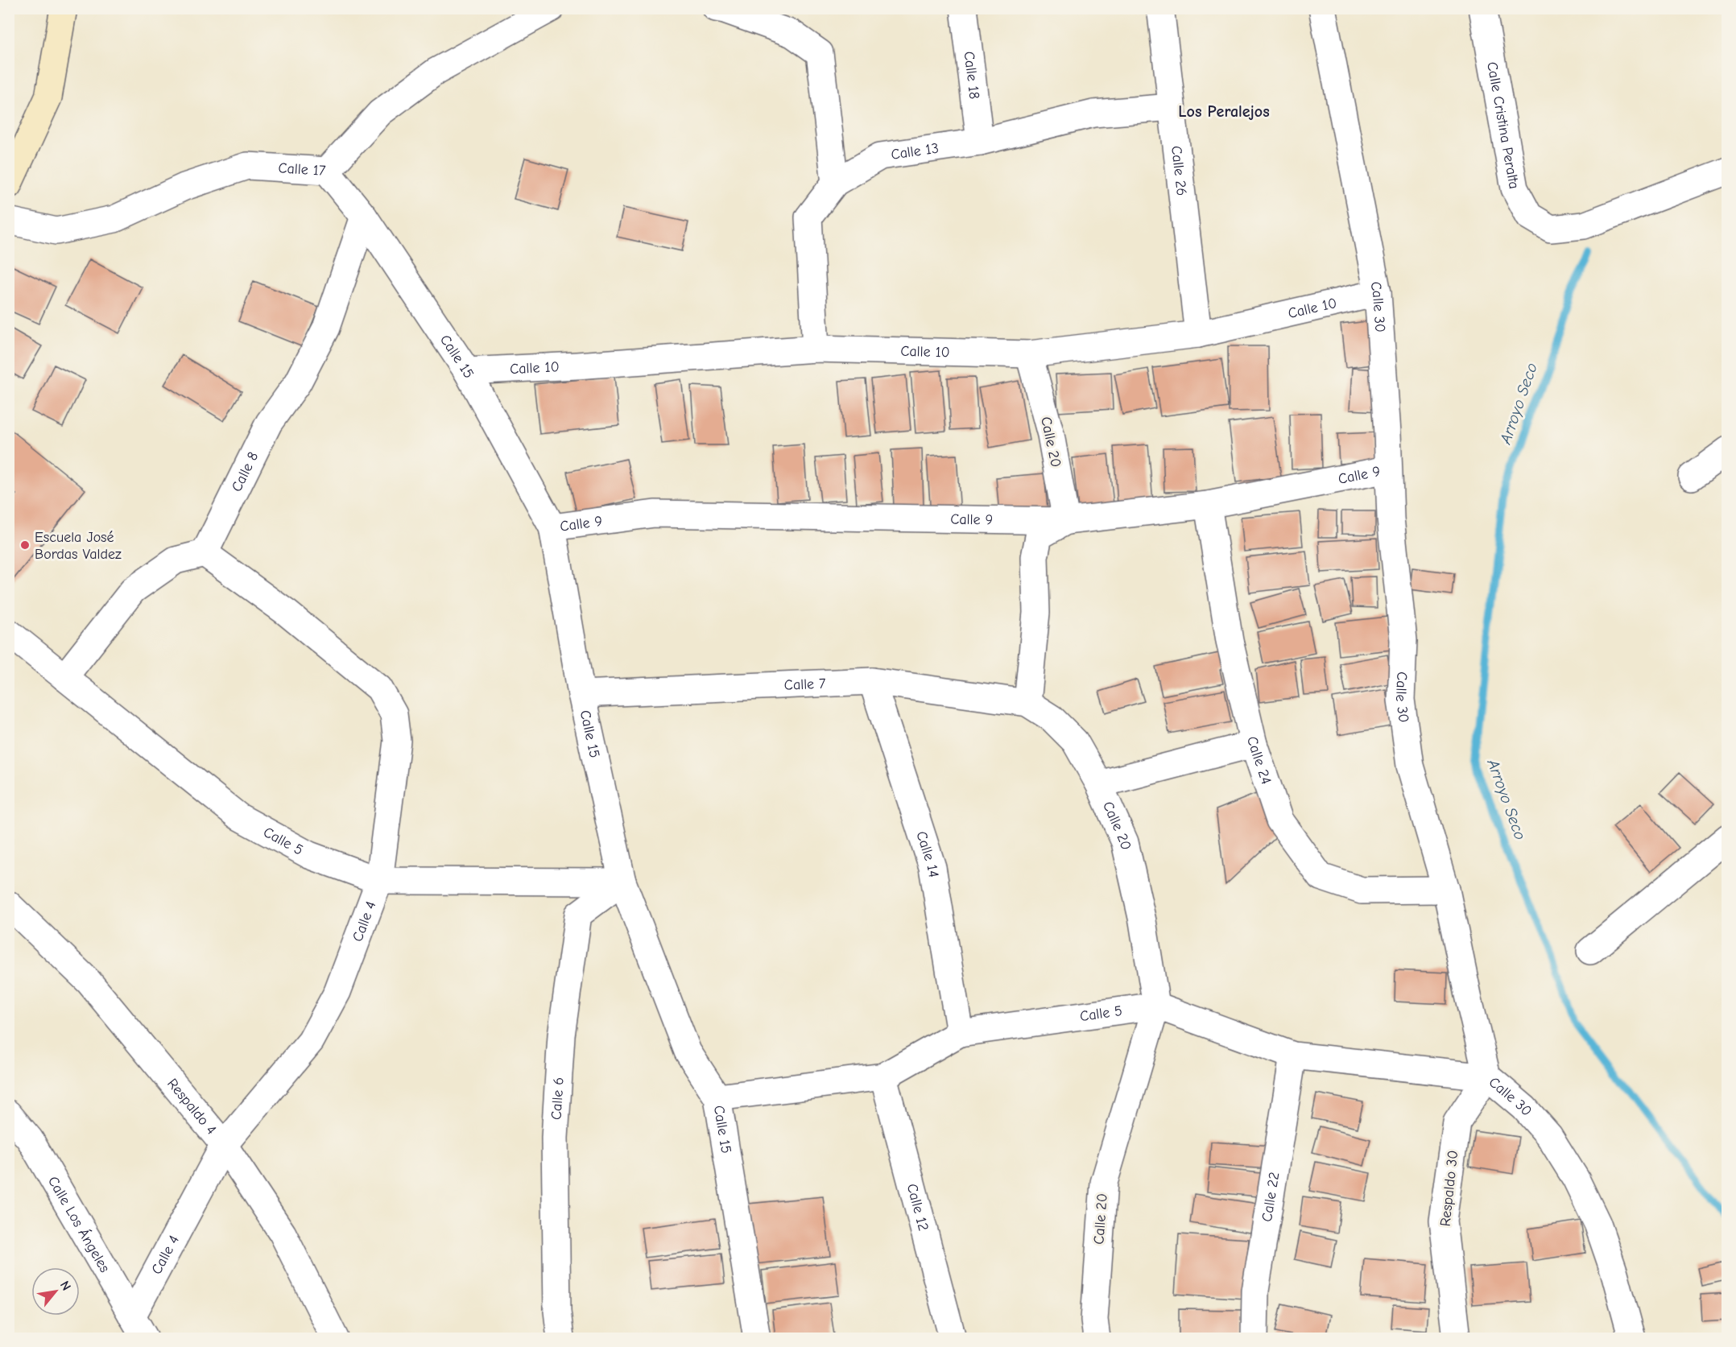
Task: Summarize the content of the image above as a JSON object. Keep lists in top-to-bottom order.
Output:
{
  "streets": {
    "street": [
      "Calle 18",
      "Calle Cristina Peralta",
      "Calle 13",
      "Calle 17",
      "Calle 26",
      "Calle 30",
      "Calle 10",
      "Calle 15",
      "Calle 20",
      "Calle 8",
      "Calle 9",
      "Calle 7",
      "Calle 24",
      "Calle 5",
      "Calle 14",
      "Calle 4",
      "Calle 6",
      "Respaldo 4",
      "Respaldo 30",
      "Calle 22",
      "Calle 12",
      "Calle Los Ángeles"
    ]
  },
  "crossings": [
    ["Calle 18", "Calle 13"],
    ["Calle 13", "Calle 26"],
    ["Calle 13", "Calle 10"],
    ["Calle 17", "Calle 15"],
    ["Calle 26", "Calle 10"],
    ["Calle 30", "Calle 10"],
    ["Calle 30", "Calle 9"],
    ["Calle 30", "Calle 24"],
    ["Calle 30", "Calle 5"],
    ["Calle 30", "Respaldo 30"],
    ["Calle 10", "Calle 15"],
    ["Calle 10", "Calle 20"],
    ["Calle 15", "Calle 8"],
    ["Calle 15", "Calle 9"],
    ["Calle 15", "Calle 7"],
    ["Calle 15", "Calle 5"],
    ["Calle 15", "Calle 6"],
    ["Calle 20", "Calle 9"],
    ["Calle 20", "Calle 7"],
    ["Calle 20", "Calle 5"],
    ["Calle 8", "Calle 4"],
    ["Calle 9", "Calle 24"],
    ["Calle 7", "Calle 14"],
    ["Calle 5", "Calle 14"],
    ["Calle 5", "Calle 4"],
    ["Calle 5", "Calle 6"],
    ["Calle 5", "Respaldo 30"],
    ["Calle 5", "Calle 22"],
    ["Calle 5", "Calle 12"],
    ["Calle 4", "Respaldo 4"],
    ["Calle 4", "Calle Los Ángeles"]
  ],
  "districts": ["Los Peralejos"],
  "water": ["Arroyo Seco"],
  "places": ["Escuela José Bordas Valdez"],
  "north": "top right"
}
